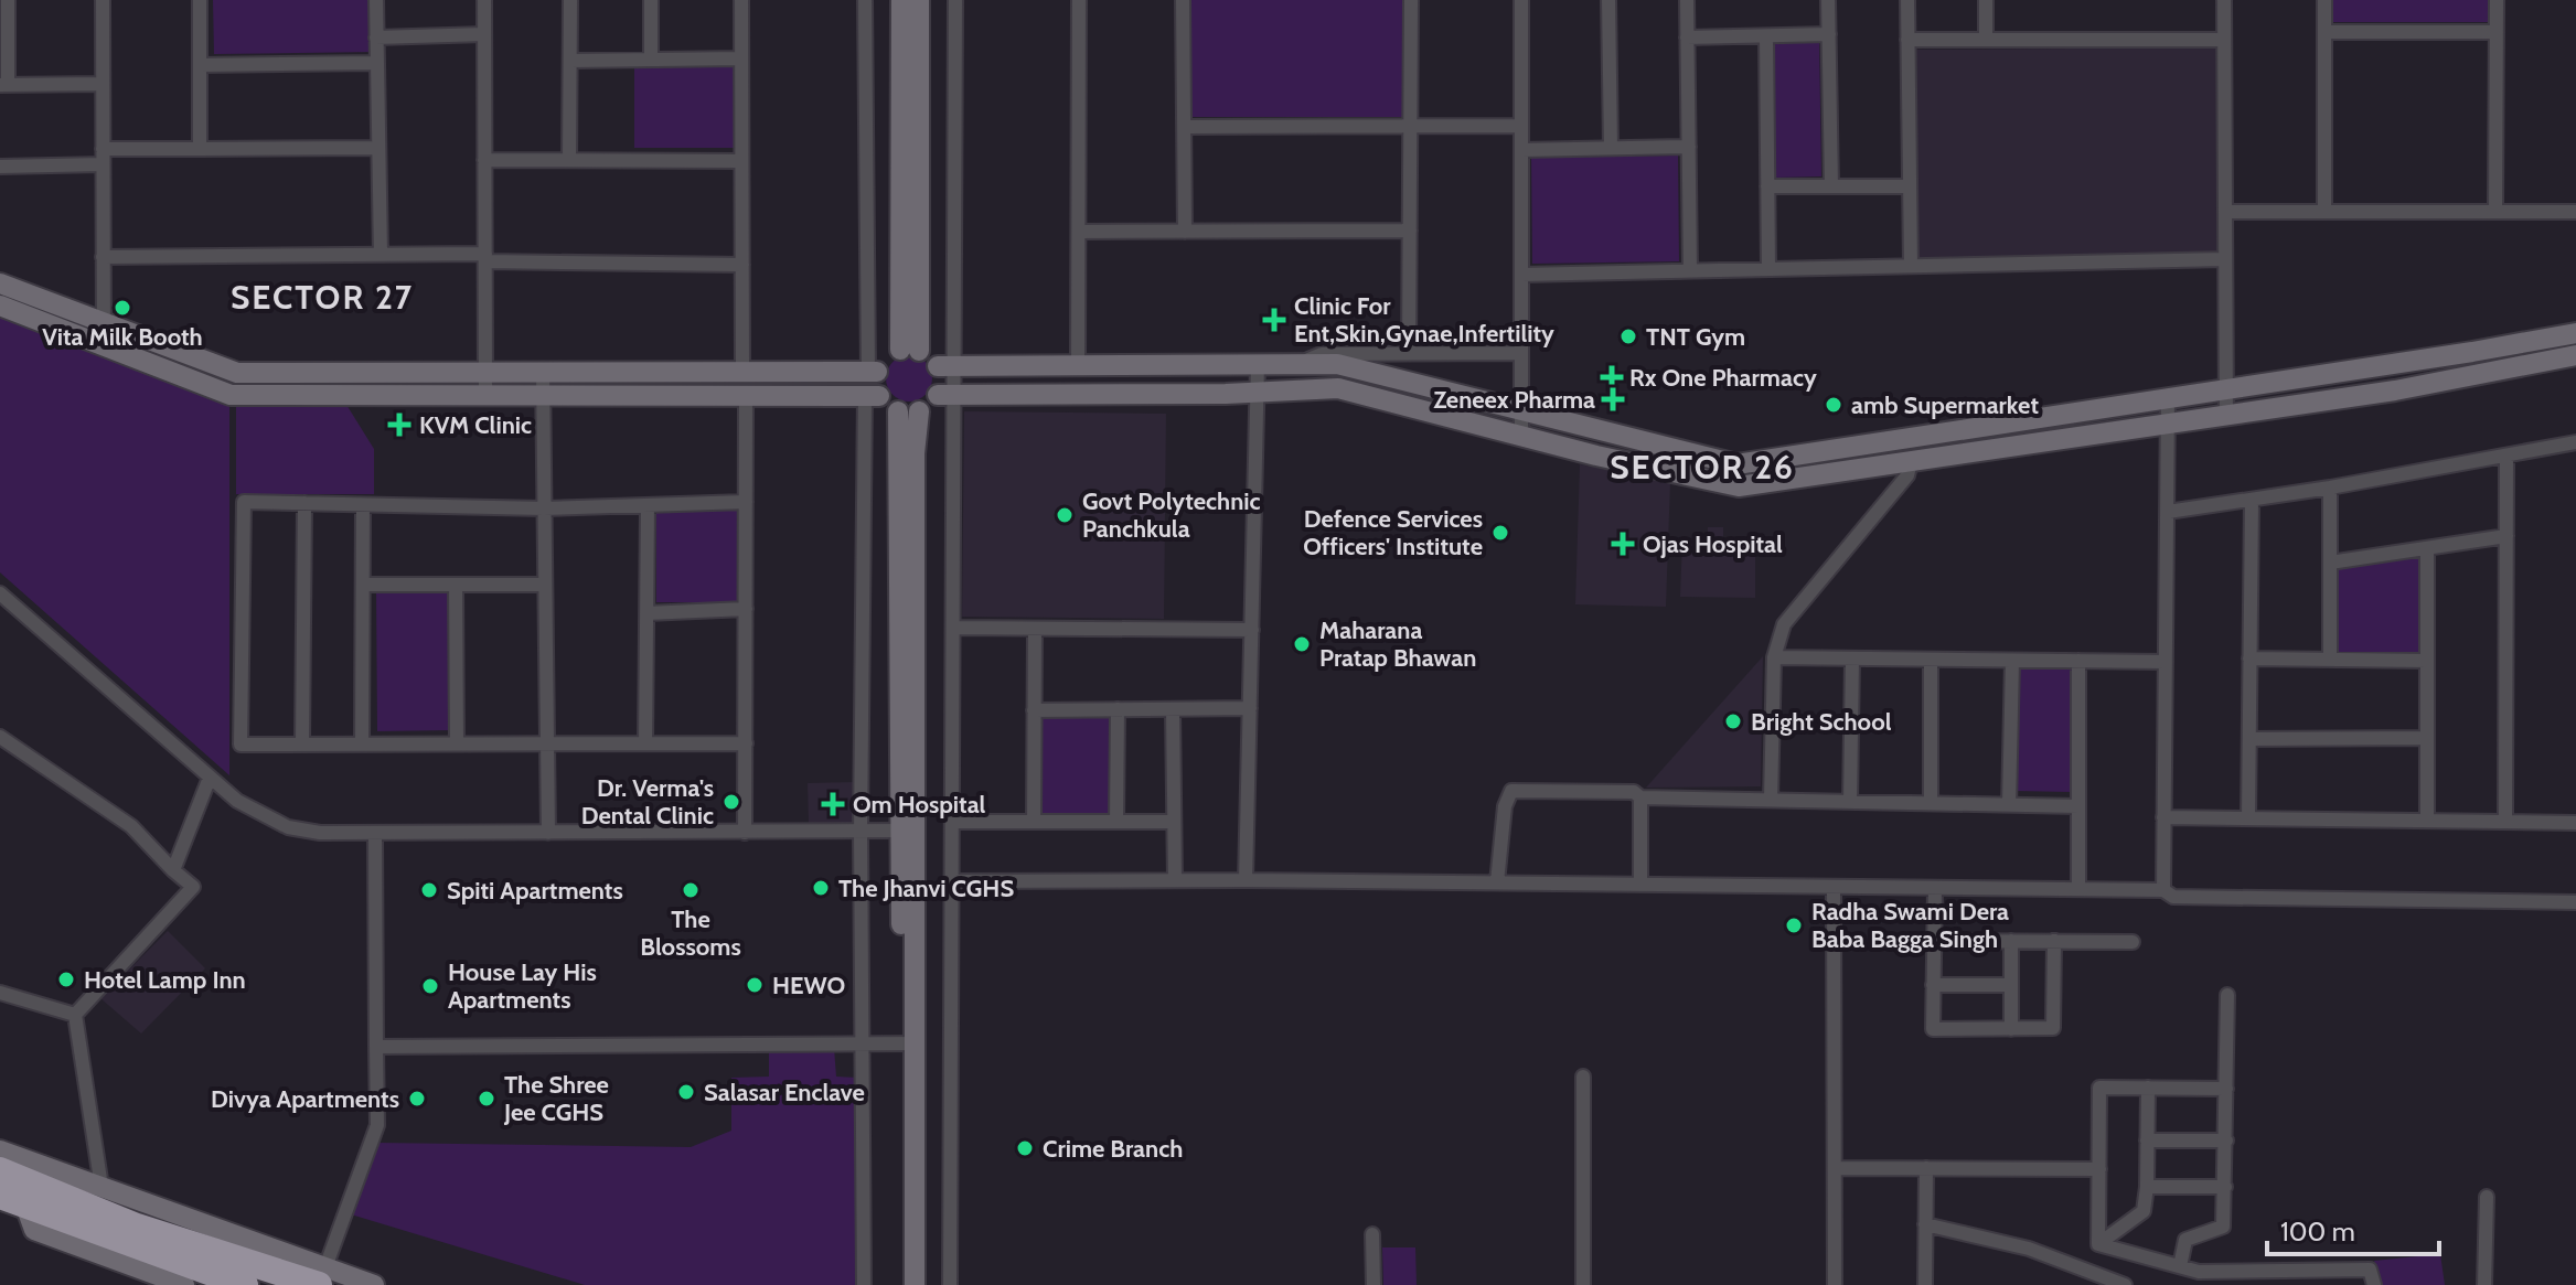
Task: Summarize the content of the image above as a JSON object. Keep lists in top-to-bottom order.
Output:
{
  "districts": ["SECTOR 27", "SECTOR 26"],
  "places": {
    "other": [
      "Vita Milk Booth",
      "TNT Gym",
      "amb Supermarket",
      "Govt Polytechnic Panchkula",
      "Defence Services Officers' Institute",
      "Maharana Pratap Bhawan",
      "Bright School",
      "Dr. Verma's Dental Clinic",
      "The Jhanvi CGHS",
      "Spiti Apartments",
      "The Blossoms",
      "Radha Swami Dera Baba Bagga Singh",
      "Hotel Lamp Inn",
      "HEWO",
      "House Lay His Apartments",
      "Salasar Enclave",
      "Divya Apartments",
      "The Shree Jee CGHS",
      "Crime Branch"
    ],
    "health": [
      "Clinic For Ent,Skin,Gynae,Infertility",
      "Rx One Pharmacy",
      "Zeneex Pharma",
      "KVM Clinic",
      "Ojas Hospital",
      "Om Hospital"
    ]
  },
  "scale_bar": "100 m"
}
